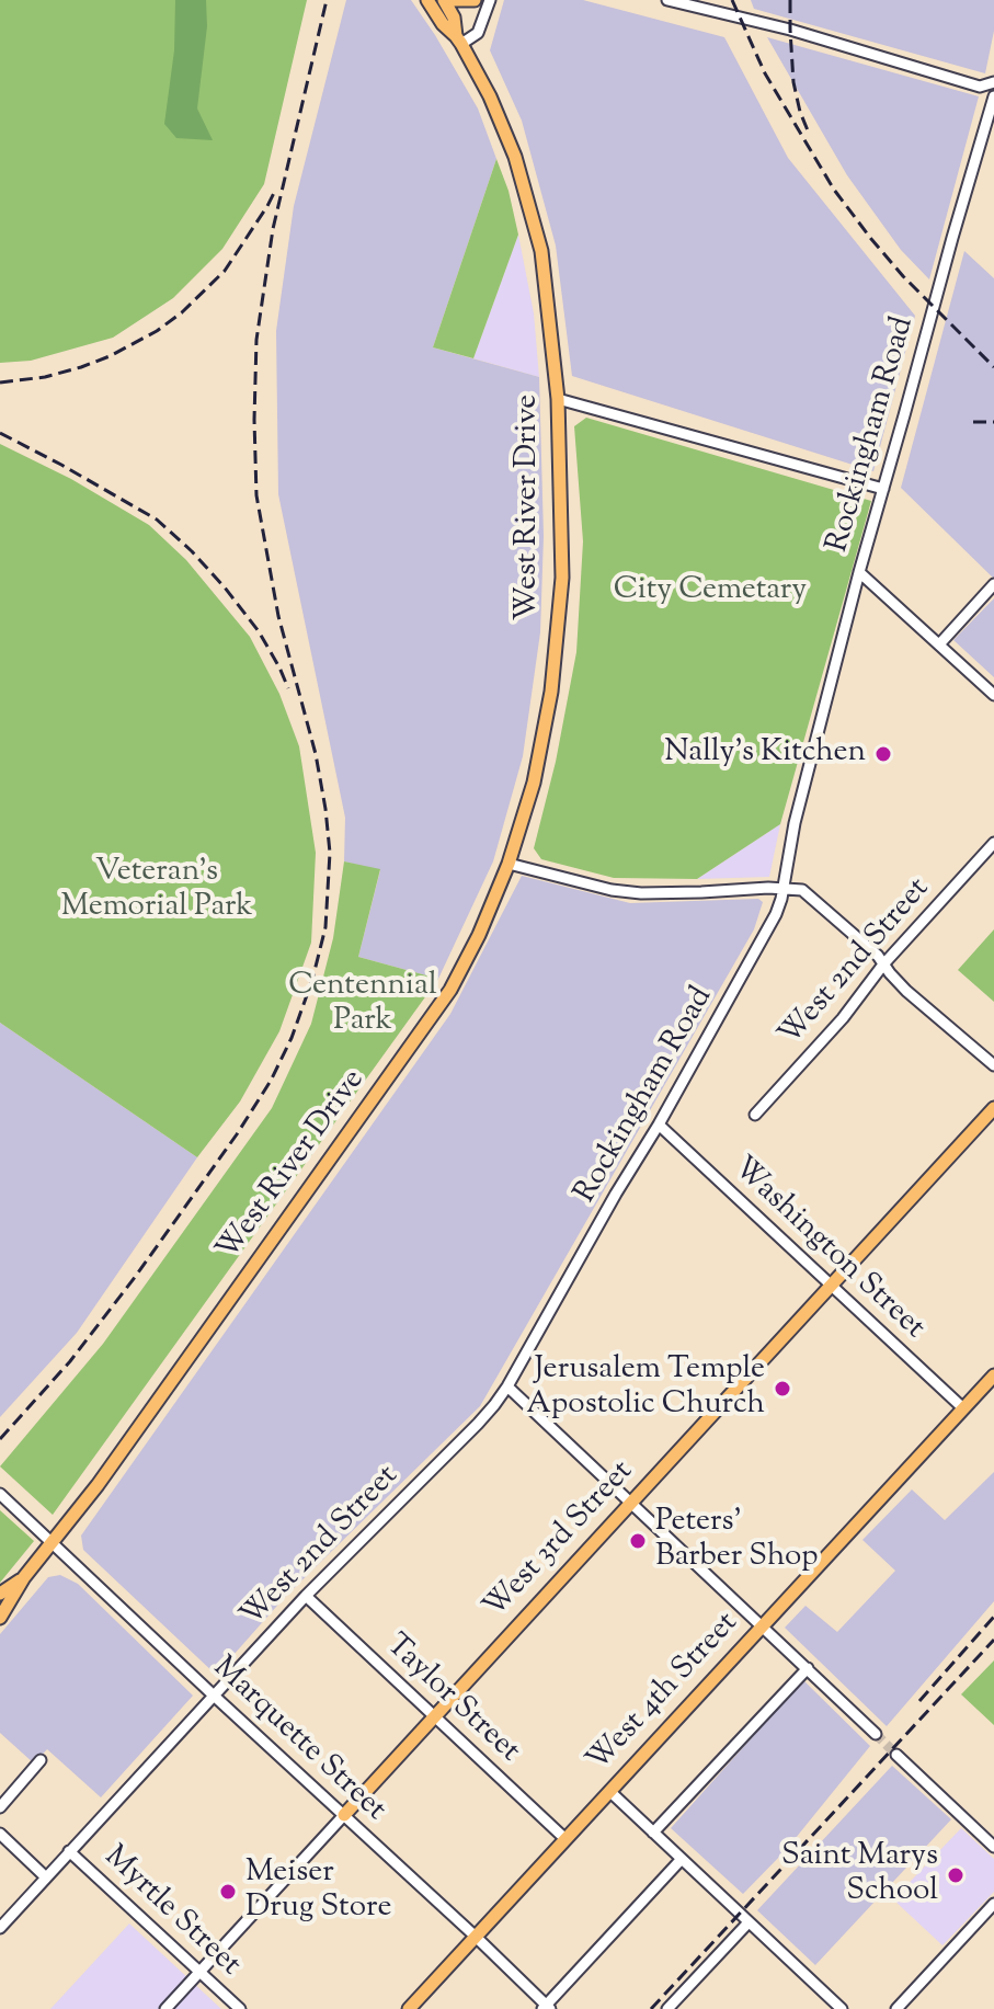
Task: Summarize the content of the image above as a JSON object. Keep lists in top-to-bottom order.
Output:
{
  "streets": {
    "main road": ["West River Drive", "West 3rd Street", "West 4th Street"],
    "street": [
      "Rockingham Road",
      "West 2nd Street",
      "Washington Street",
      "Taylor Street",
      "Marquette Street",
      "Myrtle Street"
    ]
  },
  "crossings": [
    ["Rockingham Road", "West 2nd Street"],
    ["Rockingham Road", "Washington Street"],
    ["West River Drive", "Marquette Street"],
    ["West 2nd Street", "Taylor Street"],
    ["West 2nd Street", "Marquette Street"],
    ["West 2nd Street", "Myrtle Street"],
    ["Washington Street", "West 3rd Street"],
    ["Washington Street", "West 4th Street"],
    ["West 3rd Street", "Taylor Street"],
    ["West 3rd Street", "Marquette Street"],
    ["West 3rd Street", "Myrtle Street"],
    ["West 4th Street", "Taylor Street"],
    ["West 4th Street", "Marquette Street"]
  ],
  "parks": ["City Cemetary", "Veteran's Memorial Park", "Centennial Park"],
  "places": [
    "Nally's Kitchen",
    "Jerusalem Temple Apostolic Church",
    "Peters' Barber Shop",
    "Saint Marys School",
    "Meiser Drug Store"
  ]
}
